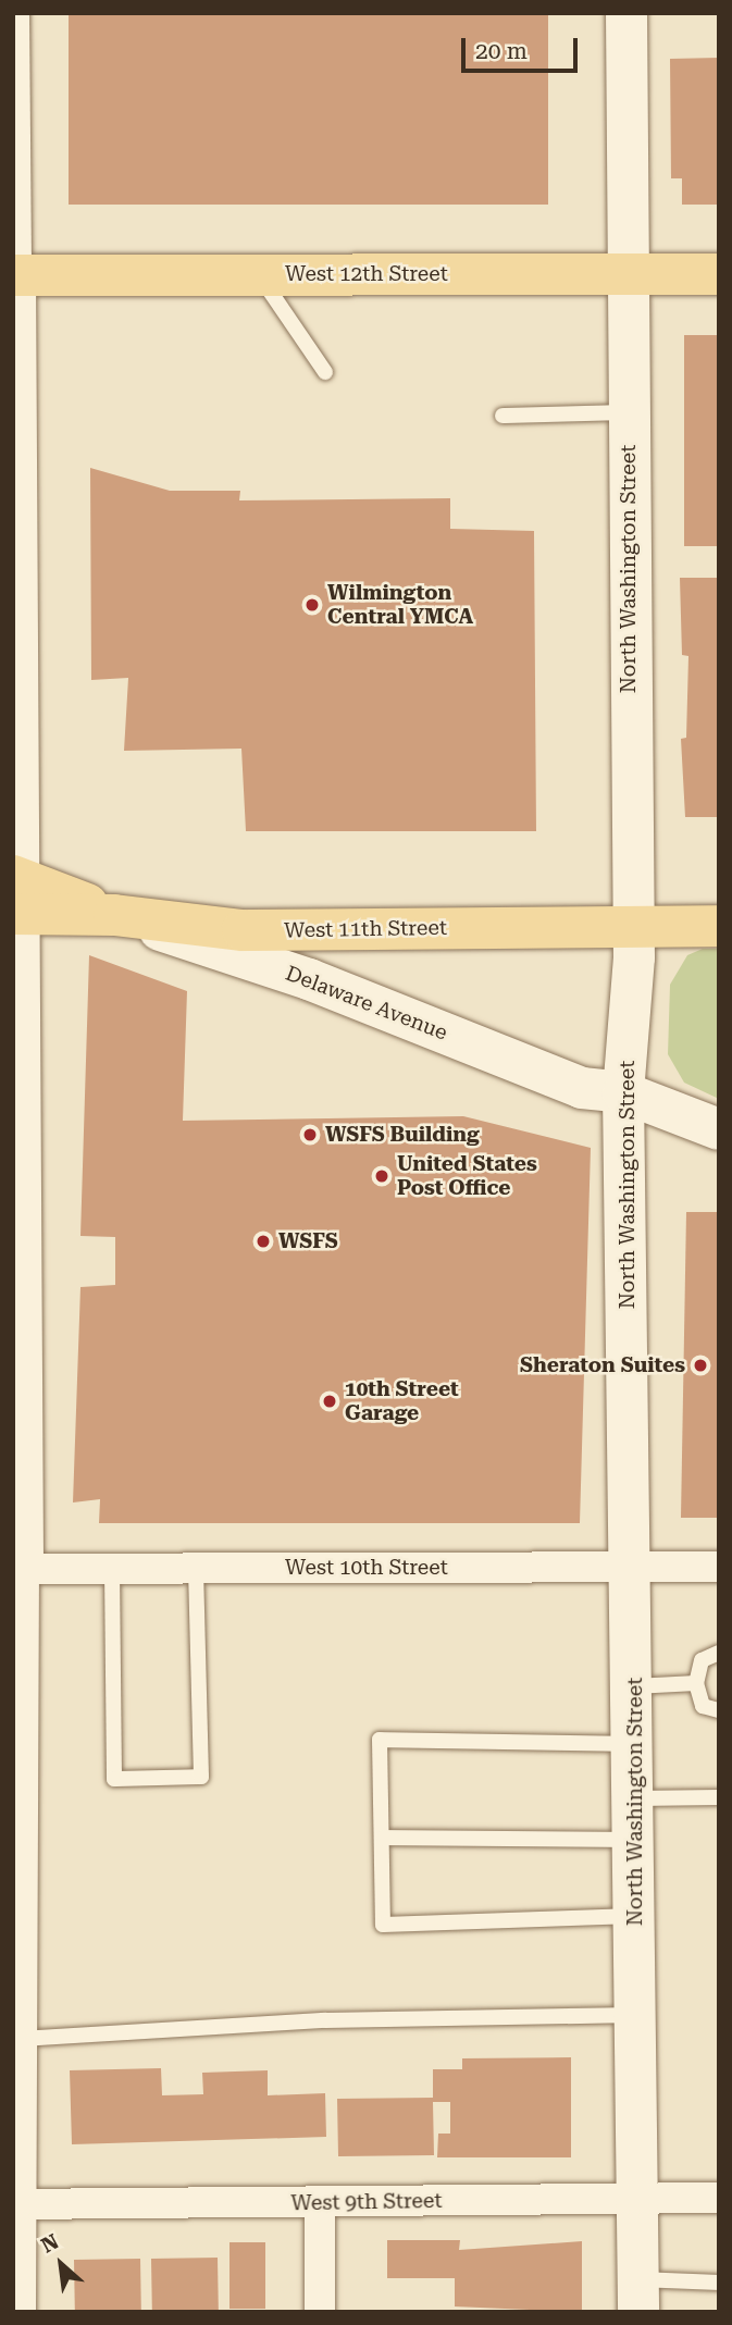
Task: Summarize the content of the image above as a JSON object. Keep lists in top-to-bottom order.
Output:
{
  "streets": {
    "main road": [
      "West 12th Street",
      "North Washington Street",
      "West 11th Street",
      "Delaware Avenue"
    ],
    "street": ["West 10th Street", "West 9th Street"]
  },
  "crossings": [
    ["West 12th Street", "North Washington Street"],
    ["North Washington Street", "West 11th Street"],
    ["North Washington Street", "Delaware Avenue"],
    ["North Washington Street", "West 10th Street"],
    ["North Washington Street", "West 9th Street"],
    ["West 11th Street", "Delaware Avenue"]
  ],
  "places": [
    "Wilmington Central YMCA",
    "WSFS Building",
    "United States Post Office",
    "WSFS",
    "Sheraton Suites",
    "10th Street Garage"
  ],
  "scale_bar": "20 m",
  "north": "top left"
}
